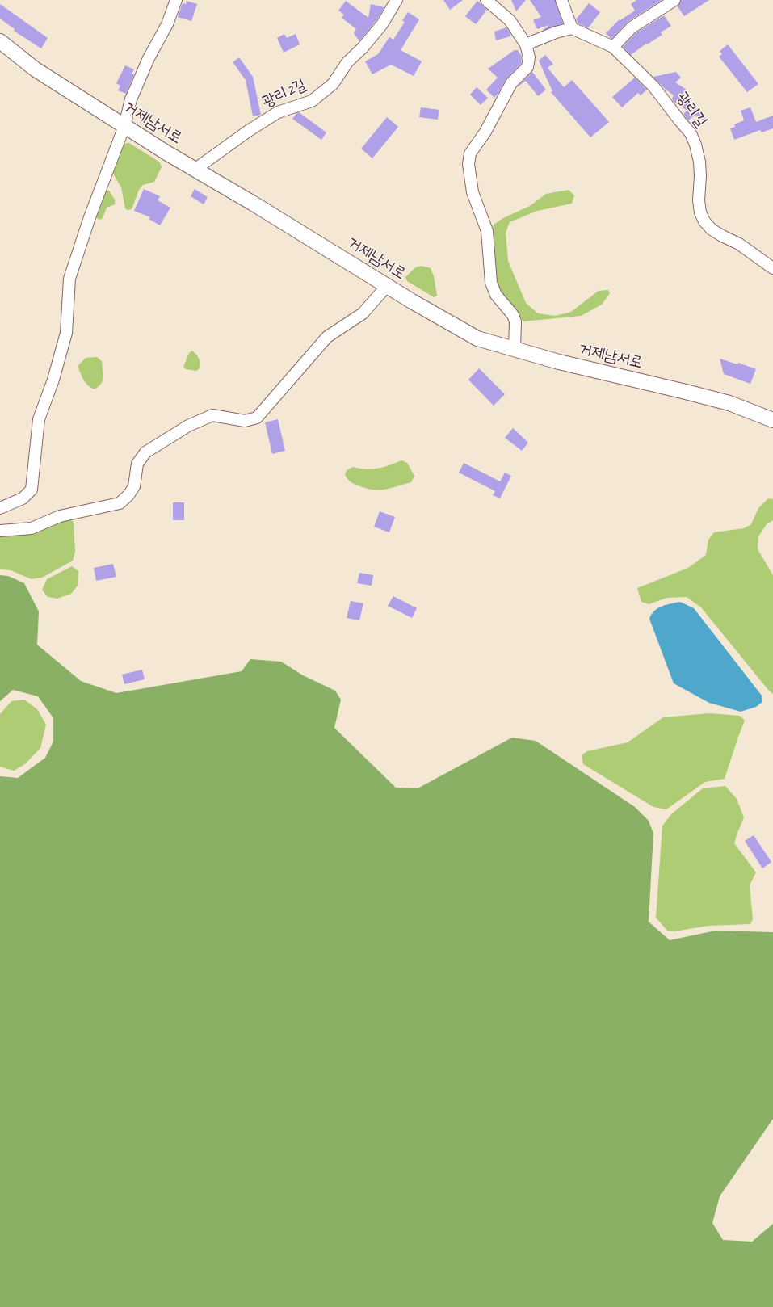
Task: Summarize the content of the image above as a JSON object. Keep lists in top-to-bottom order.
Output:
{
  "streets": {
    "main road": ["거제남서로"],
    "lane": ["광리2길", "광리길"]
  },
  "crossings": [
    ["광리2길", "거제남서로"]
  ]
}
